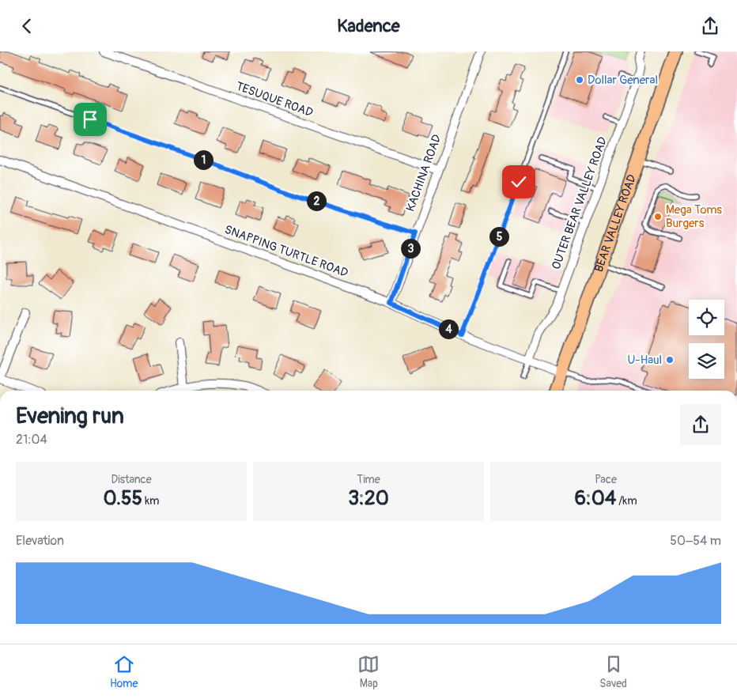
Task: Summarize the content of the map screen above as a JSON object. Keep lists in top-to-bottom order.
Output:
{
  "streets": {
    "main road": ["BEAR VALLEY ROAD"],
    "street": [
      "TESUQUE ROAD",
      "KACHINA ROAD",
      "OUTER BEAR VALLEY ROAD",
      "SNAPPING TURTLE ROAD"
    ]
  },
  "crossings": [
    ["TESUQUE ROAD", "KACHINA ROAD"],
    ["KACHINA ROAD", "SNAPPING TURTLE ROAD"],
    ["OUTER BEAR VALLEY ROAD", "SNAPPING TURTLE ROAD"],
    ["BEAR VALLEY ROAD", "SNAPPING TURTLE ROAD"]
  ],
  "places": ["Dollar General", "Mega Toms Burgers", "U-Haul"],
  "page": {
    "header": "Kadence",
    "pins": [
      "1",
      "2",
      "5",
      "3",
      "4"
    ],
    "heading": ["Evening run", "21:04"],
    "stats": [
      ["Distance", "0.55 km"],
      ["Time", "3:20"],
      ["Pace", "6:04 /km"]
    ],
    "chart": ["Elevation", "50–54 m"],
    "tabs": ["Home", "Map", "Saved"]
  }
}
